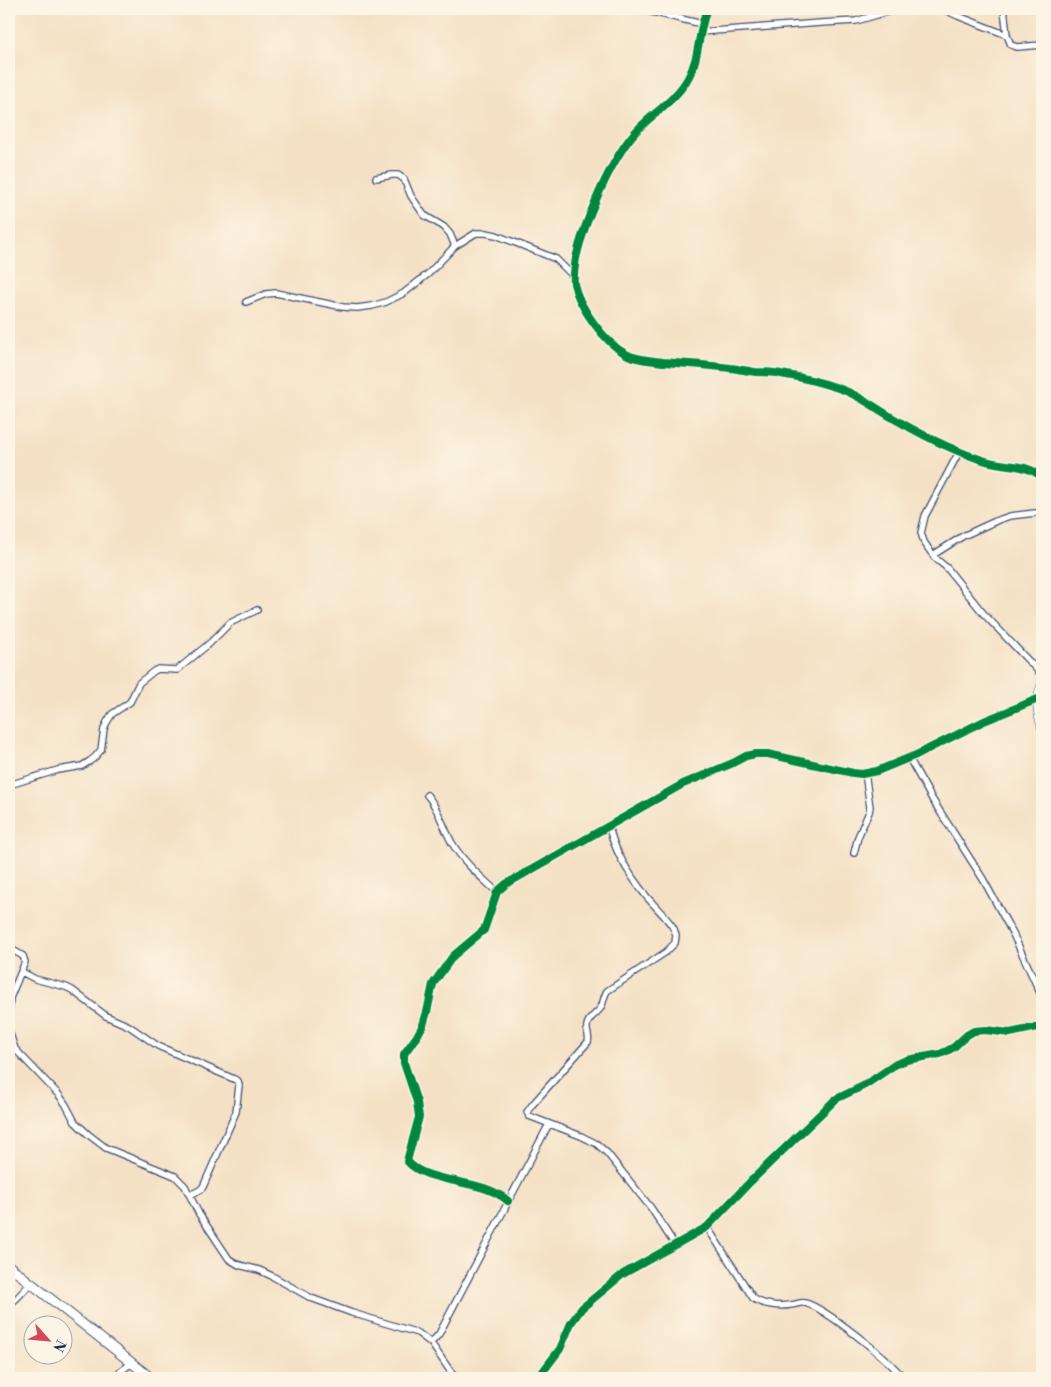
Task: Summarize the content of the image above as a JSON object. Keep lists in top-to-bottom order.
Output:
{
  "north": "bottom right"
}
